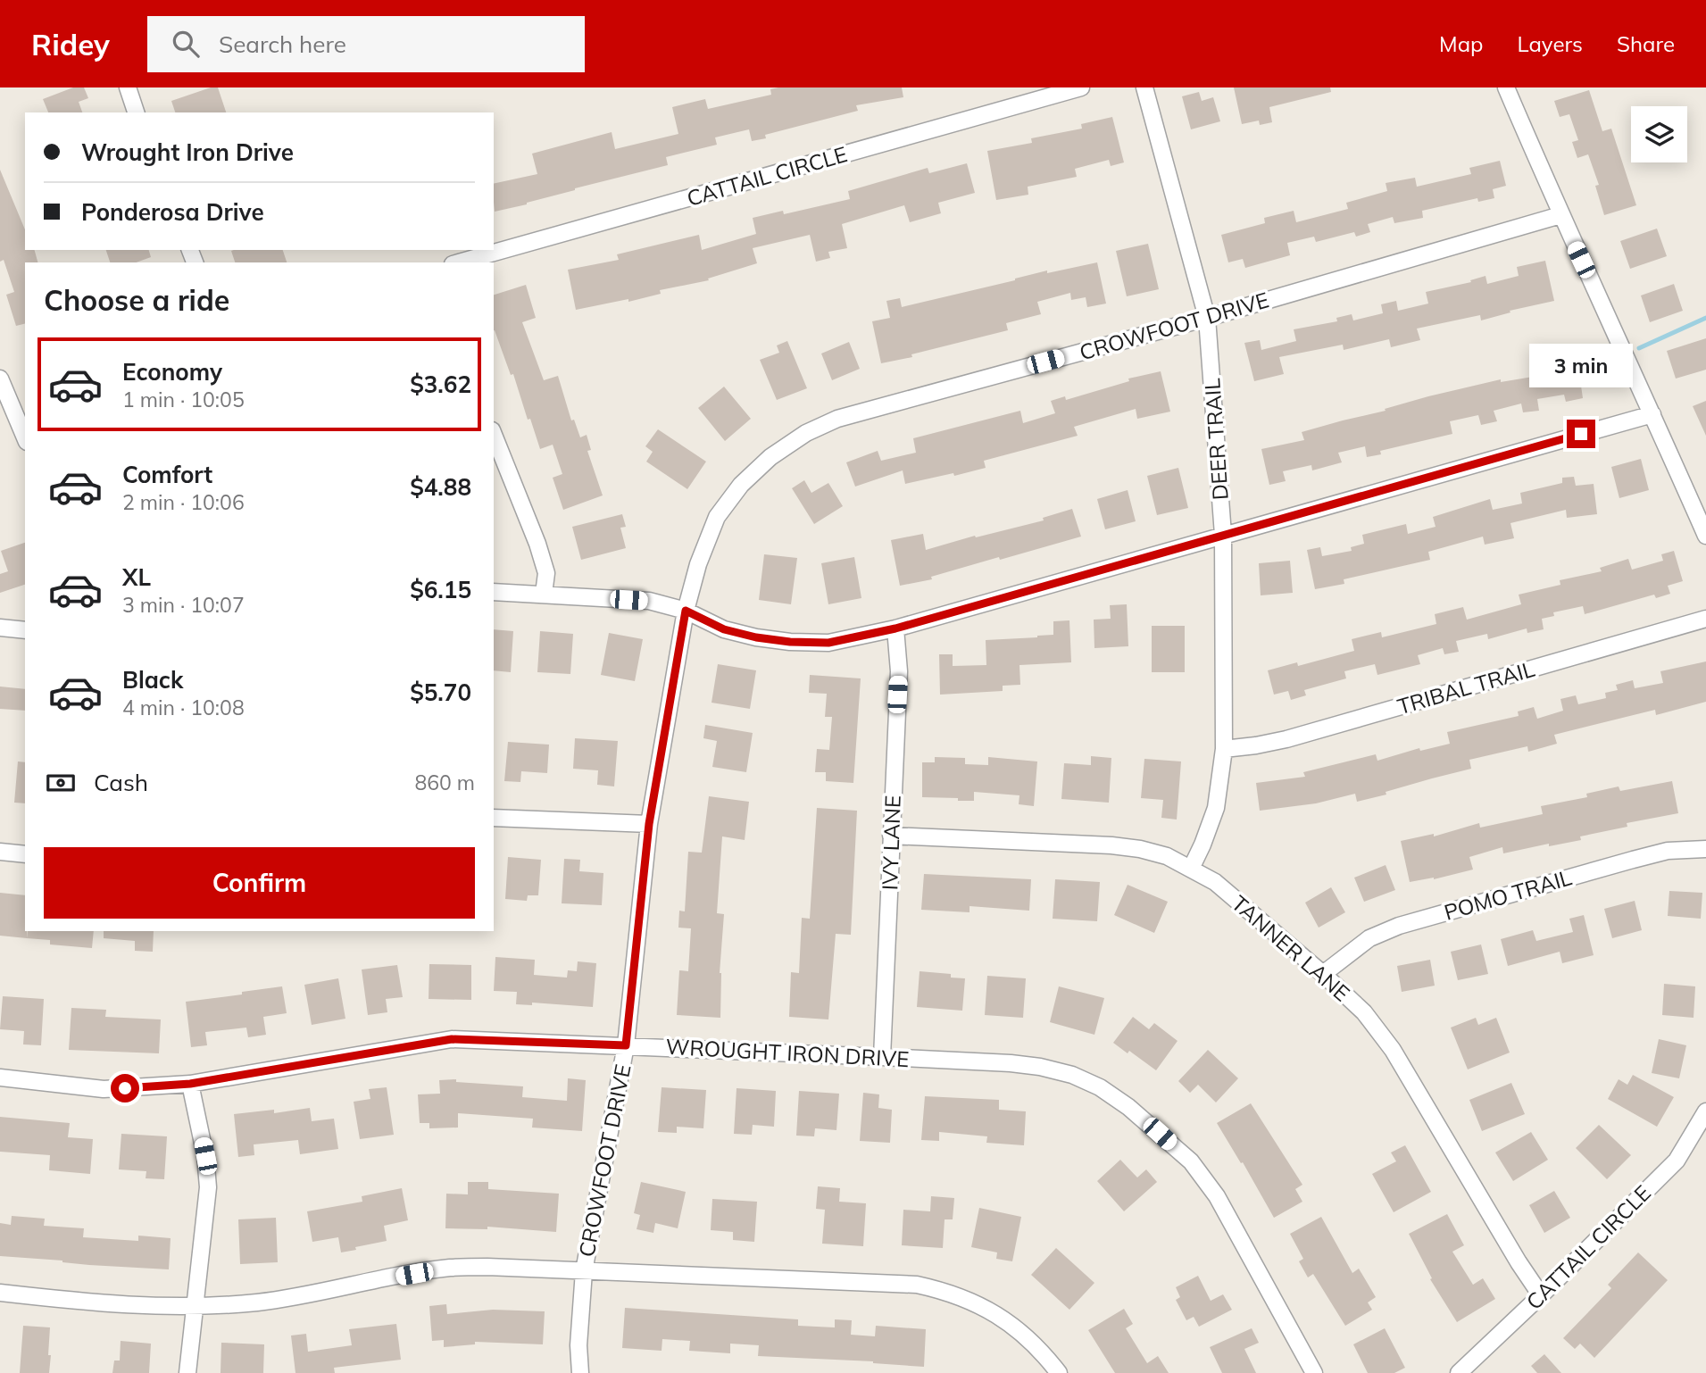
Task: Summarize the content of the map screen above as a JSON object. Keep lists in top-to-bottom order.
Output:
{
  "streets": {
    "street": [
      "CATTAIL CIRCLE",
      "CROWFOOT DRIVE",
      "DEER TRAIL",
      "TRIBAL TRAIL",
      "IVY LANE",
      "POMO TRAIL",
      "TANNER LANE",
      "WROUGHT IRON DRIVE"
    ]
  },
  "crossings": [
    ["CATTAIL CIRCLE", "TANNER LANE"],
    ["CROWFOOT DRIVE", "DEER TRAIL"],
    ["CROWFOOT DRIVE", "WROUGHT IRON DRIVE"],
    ["DEER TRAIL", "TRIBAL TRAIL"],
    ["DEER TRAIL", "TANNER LANE"],
    ["IVY LANE", "TANNER LANE"],
    ["IVY LANE", "WROUGHT IRON DRIVE"],
    ["POMO TRAIL", "TANNER LANE"]
  ],
  "page": {
    "header": "Ridey",
    "search": "Search here",
    "nav": ["Map", "Layers", "Share"],
    "banner": ["Wrought Iron Drive", "Ponderosa Drive"],
    "heading": "Choose a ride",
    "list": [
      {
        "name": "Economy",
        "note": "1 min · 10:05",
        "value": "$3.62"
      },
      {
        "name": "Comfort",
        "note": "2 min · 10:06",
        "value": "$4.88"
      },
      {
        "name": "XL",
        "note": "3 min · 10:07",
        "value": "$6.15"
      },
      {
        "name": "Black",
        "note": "4 min · 10:08",
        "value": "$5.70"
      }
    ],
    "bubble": "3 min",
    "pay": ["Cash", "860 m"],
    "buttons": "Confirm"
  }
}
